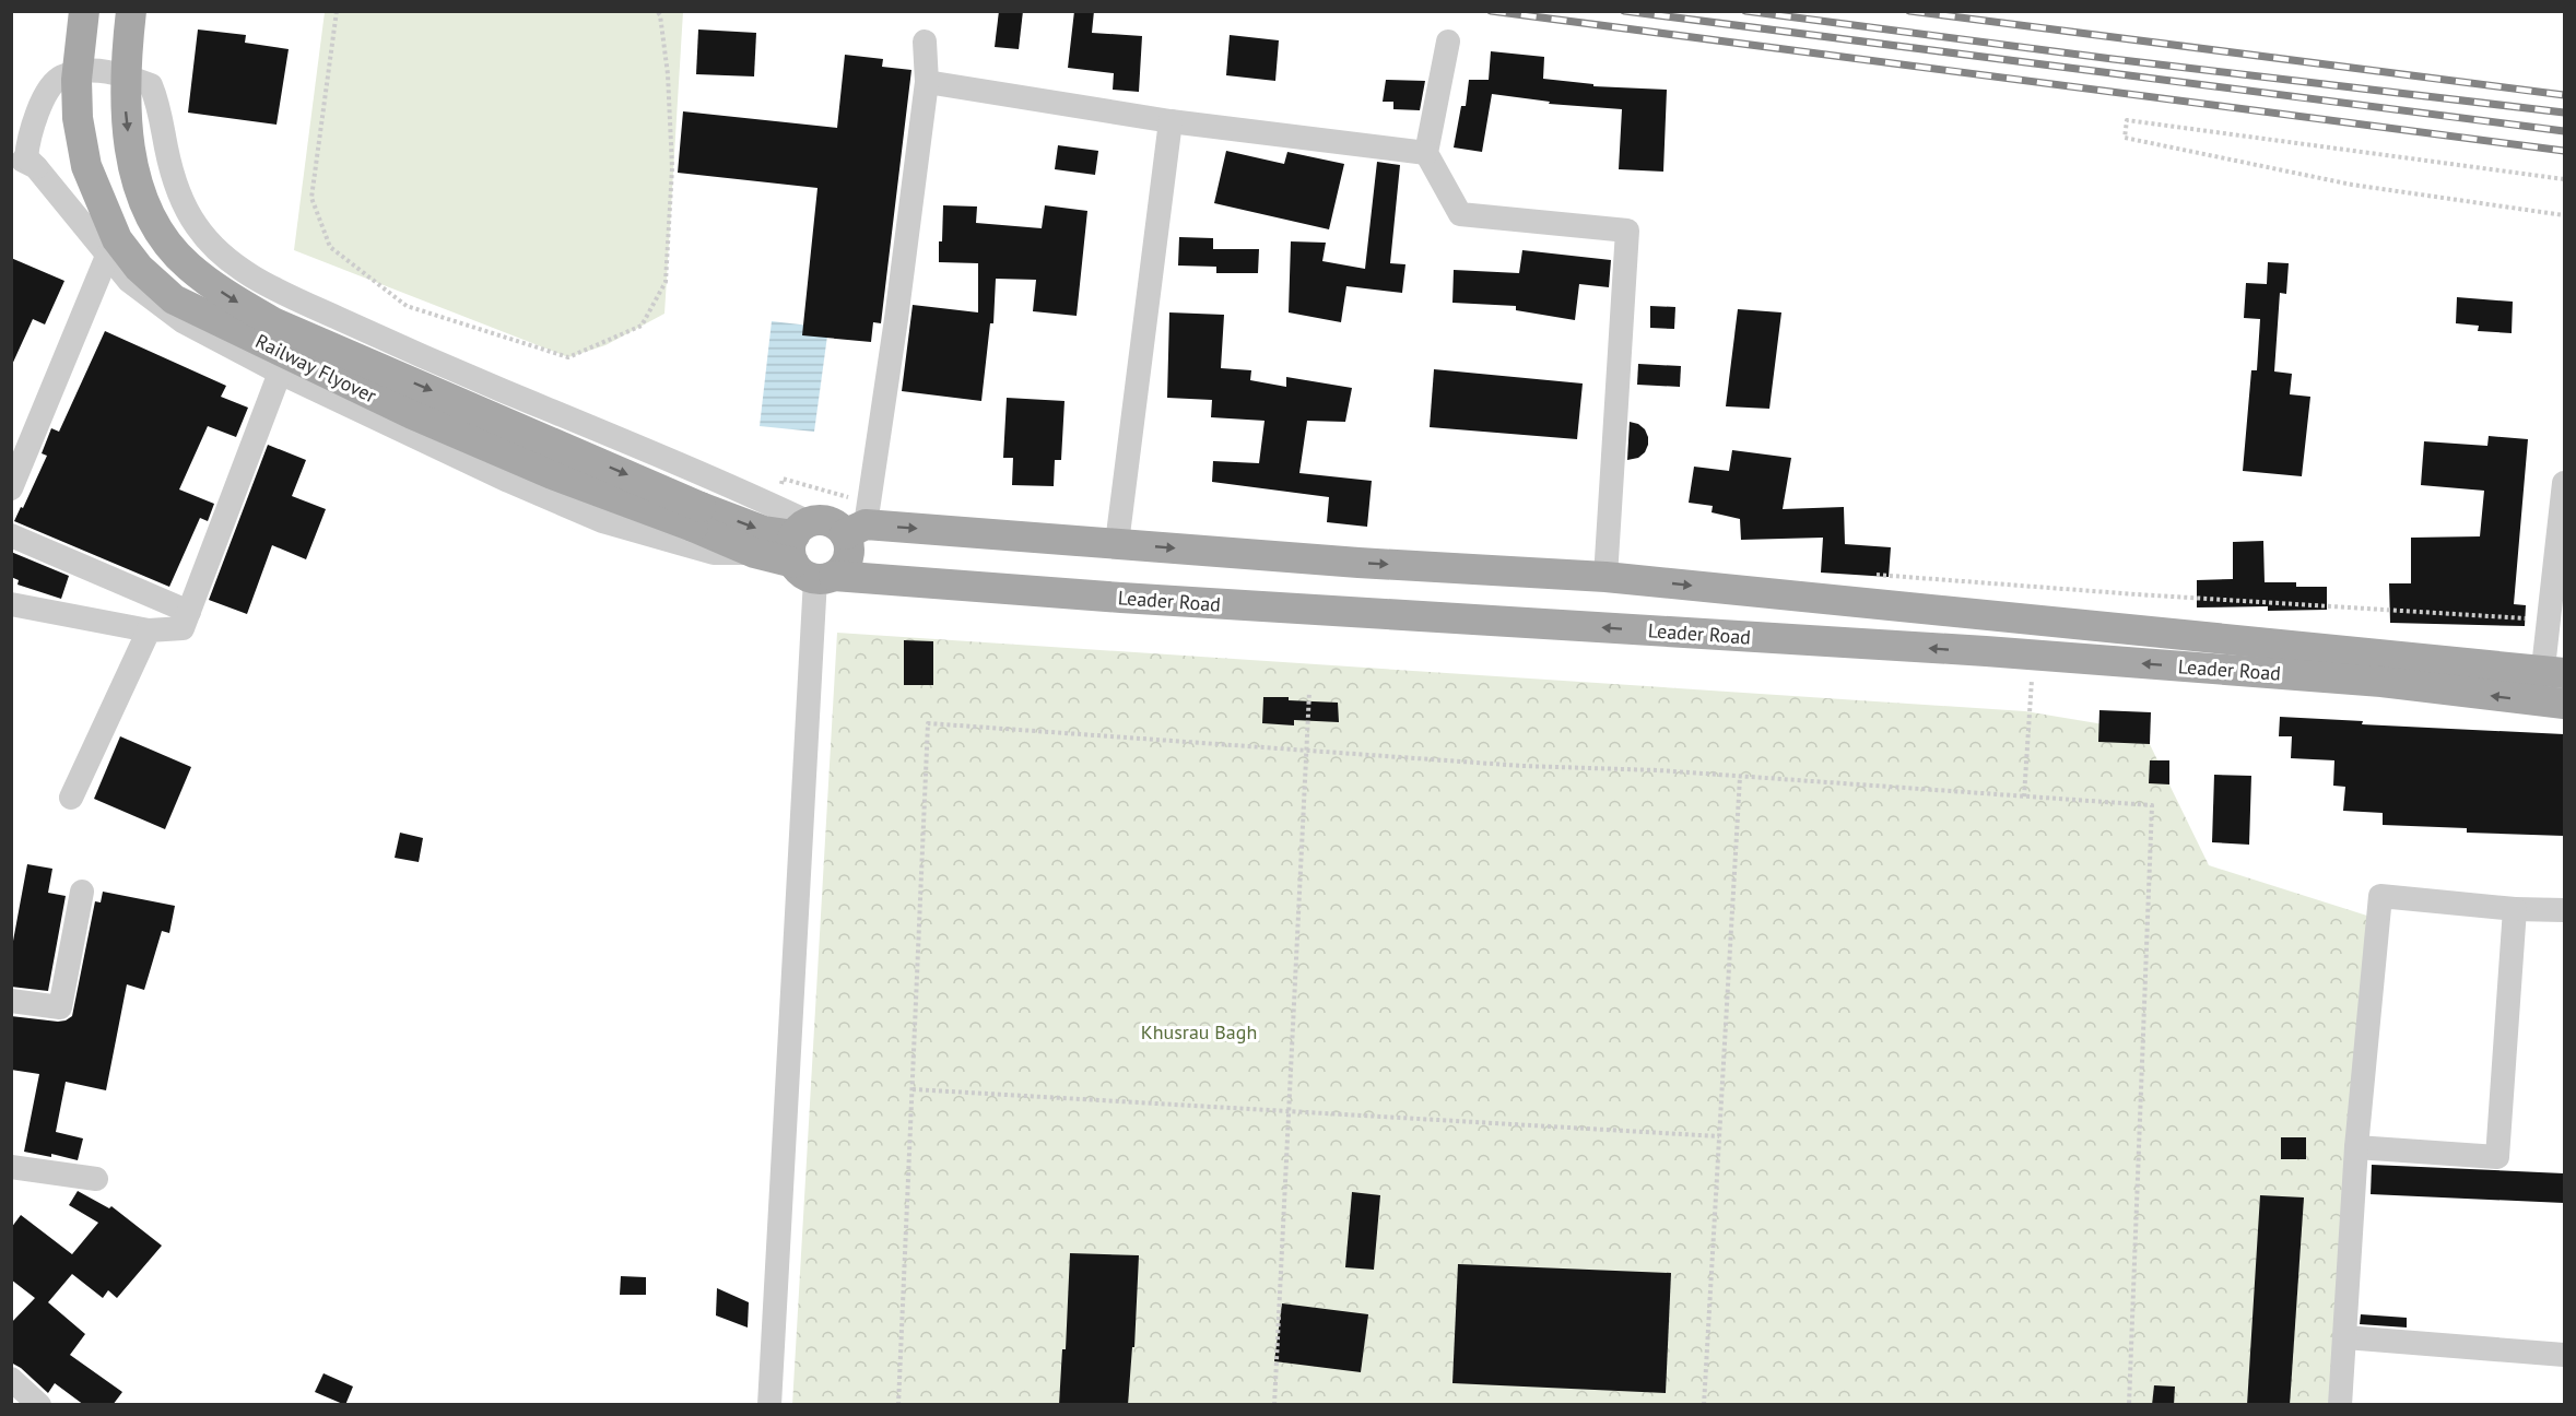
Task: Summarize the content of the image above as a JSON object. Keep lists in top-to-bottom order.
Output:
{
  "streets": {
    "main road": ["Railway Flyover", "Leader Road"]
  },
  "crossings": [
    ["Railway Flyover", "Leader Road"]
  ],
  "one_way": ["Railway Flyover"],
  "parks": ["Khusrau Bagh"]
}
